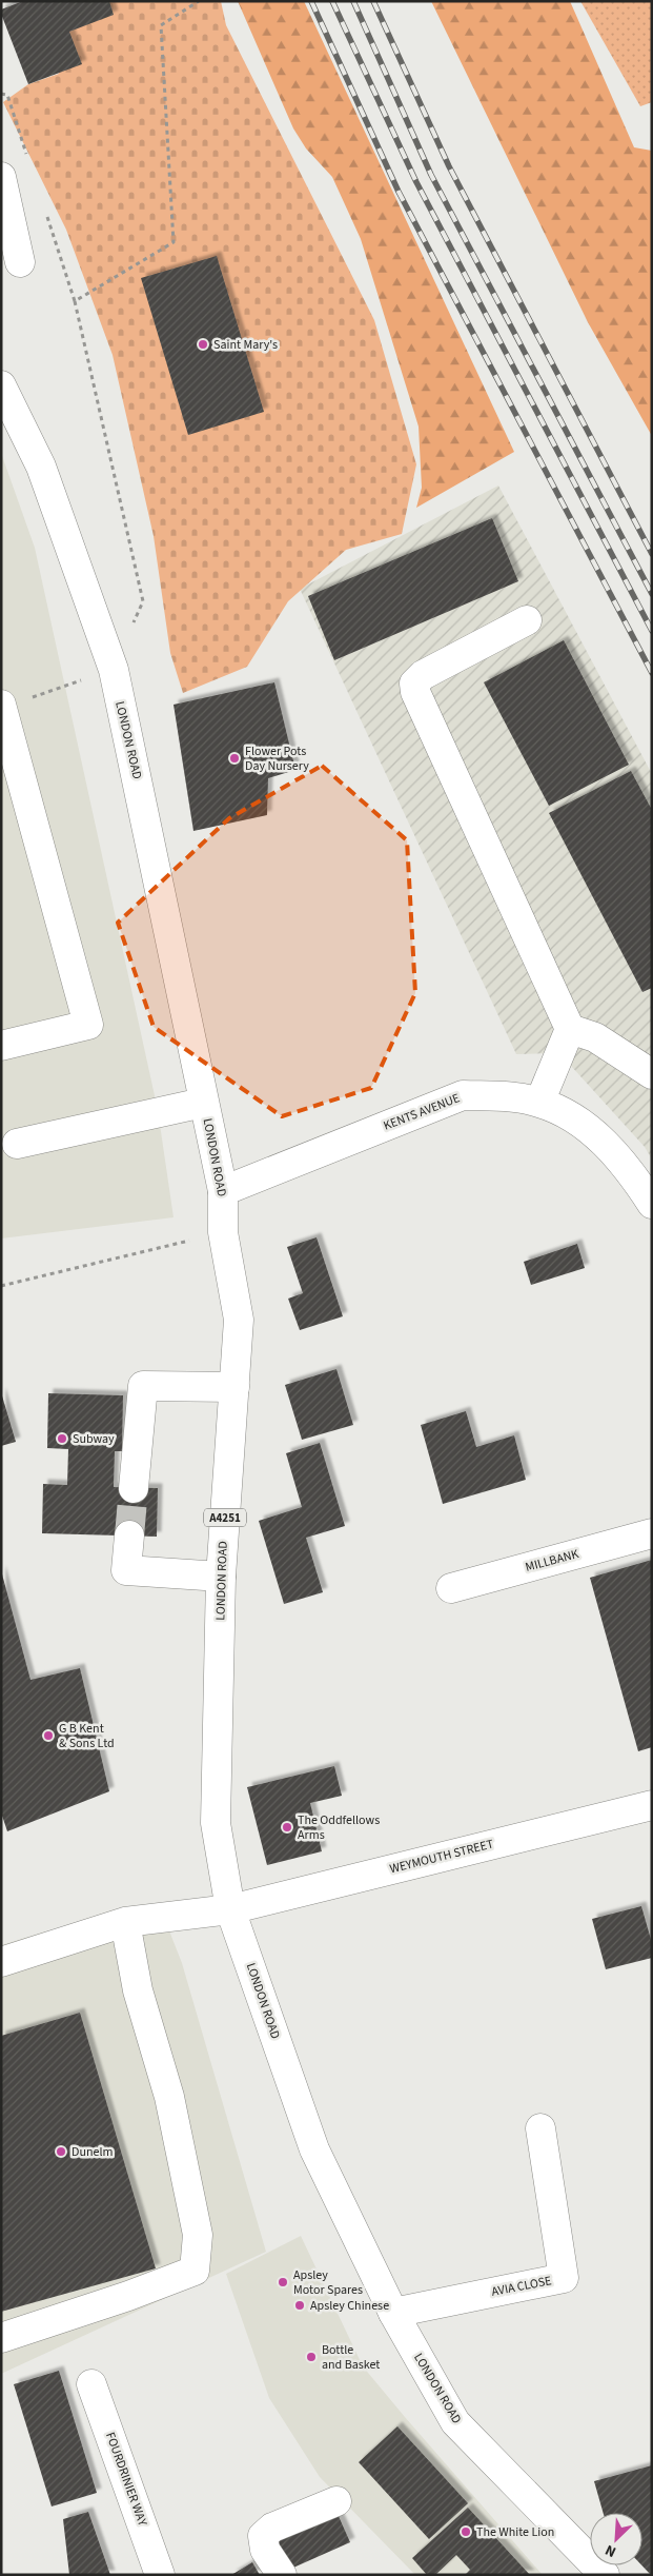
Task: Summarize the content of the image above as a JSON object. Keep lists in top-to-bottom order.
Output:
{
  "streets": {
    "main road": [
      "LONDON ROAD",
      "KENTS AVENUE",
      "A4251",
      "MILLBANK",
      "WEYMOUTH STREET",
      "AVIA CLOSE",
      "FOURDRINIER WAY"
    ]
  },
  "crossings": [
    ["LONDON ROAD", "KENTS AVENUE"],
    ["LONDON ROAD", "WEYMOUTH STREET"],
    ["LONDON ROAD", "AVIA CLOSE"]
  ],
  "places": [
    "Saint Mary's",
    "Flower Pots Day Nursery",
    "Subway",
    "G B Kent & Sons Ltd",
    "The Oddfellows Arms",
    "Dunelm",
    "Apsley Motor Spares",
    "Apsley Chinese",
    "Bottle and Basket",
    "The White Lion"
  ],
  "north": "bottom left"
}
